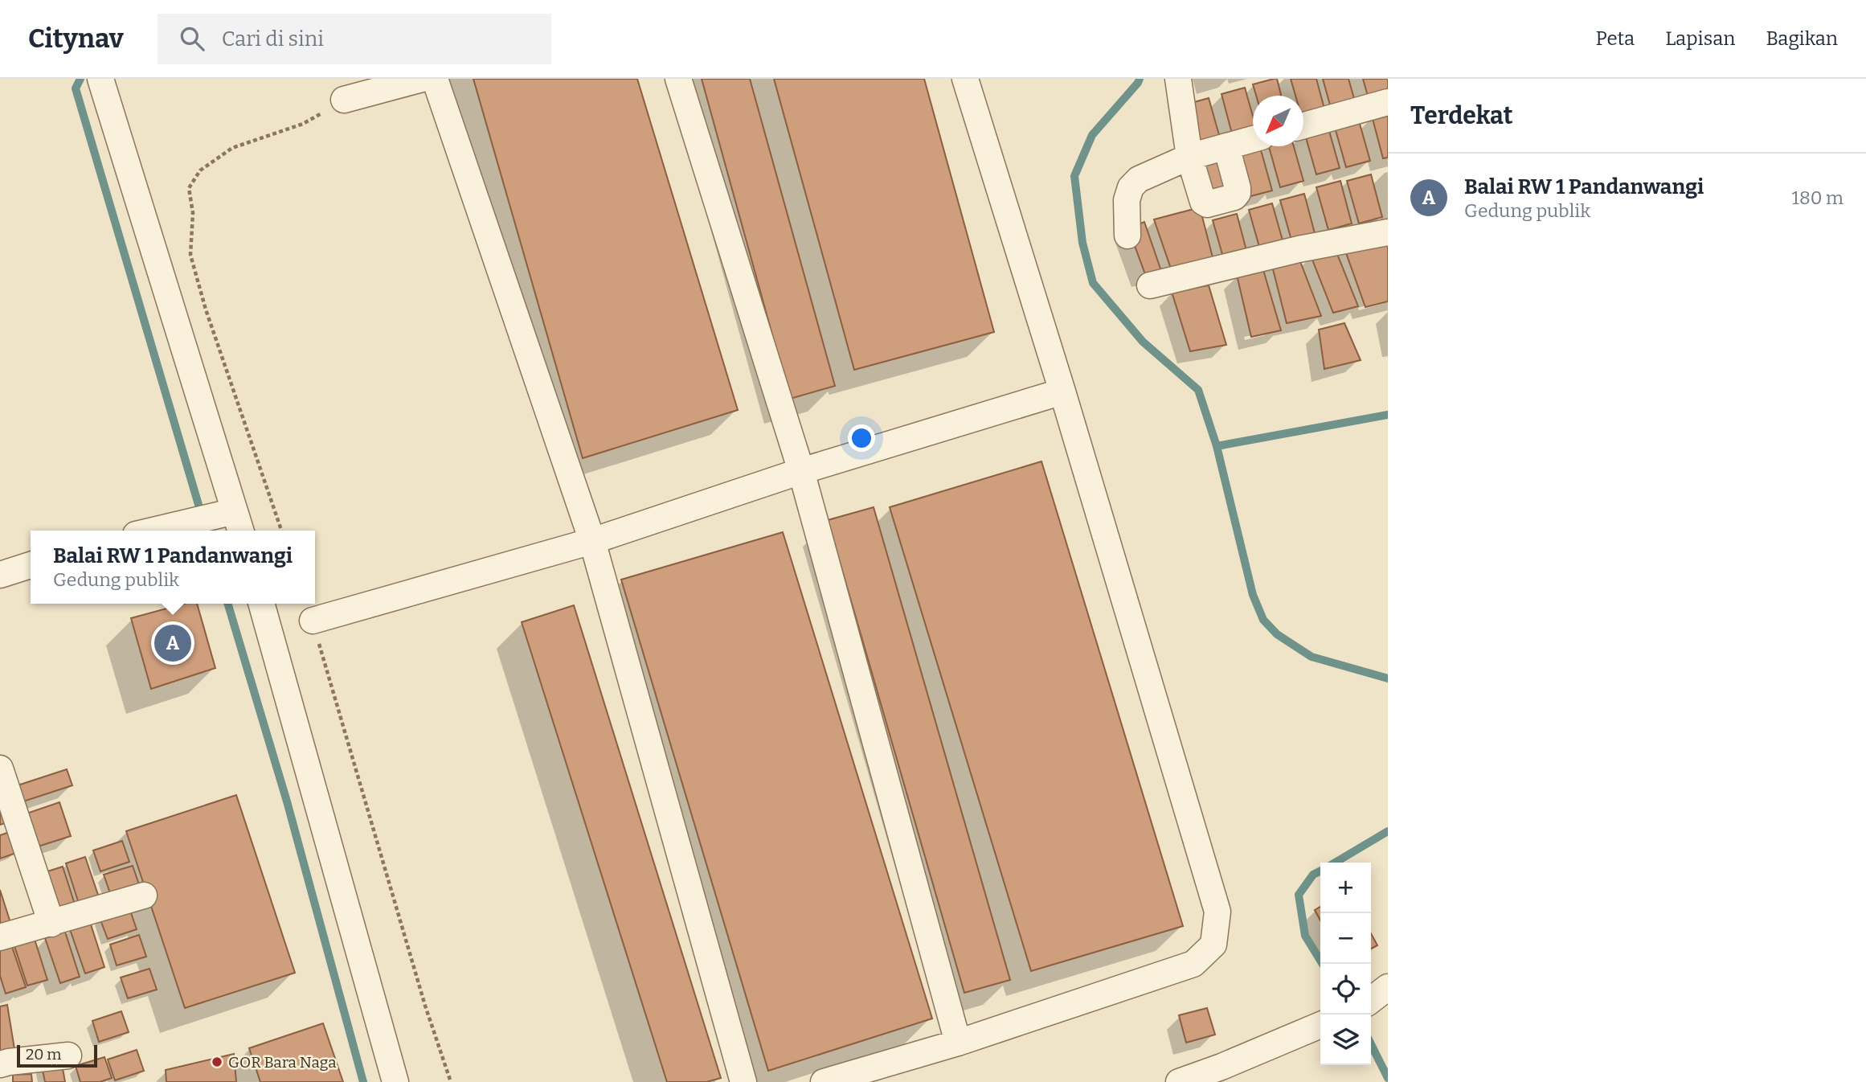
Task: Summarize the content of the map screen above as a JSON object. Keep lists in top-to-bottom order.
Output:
{
  "places": ["GOR Bara Naga"],
  "scale_bar": "20 m",
  "north": "bottom left",
  "page": {
    "header": "Citynav",
    "search": "Cari di sini",
    "nav": ["Peta", "Lapisan", "Bagikan"],
    "heading": "Terdekat",
    "list": [
      {
        "mark": "A",
        "name": "Balai RW 1 Pandanwangi",
        "note": "Gedung publik",
        "value": "180 m"
      }
    ],
    "popup": ["Balai RW 1 Pandanwangi", "Gedung publik"],
    "pins": "A",
    "map_buttons": ["+", "−"],
    "scale": "20 m"
  }
}
